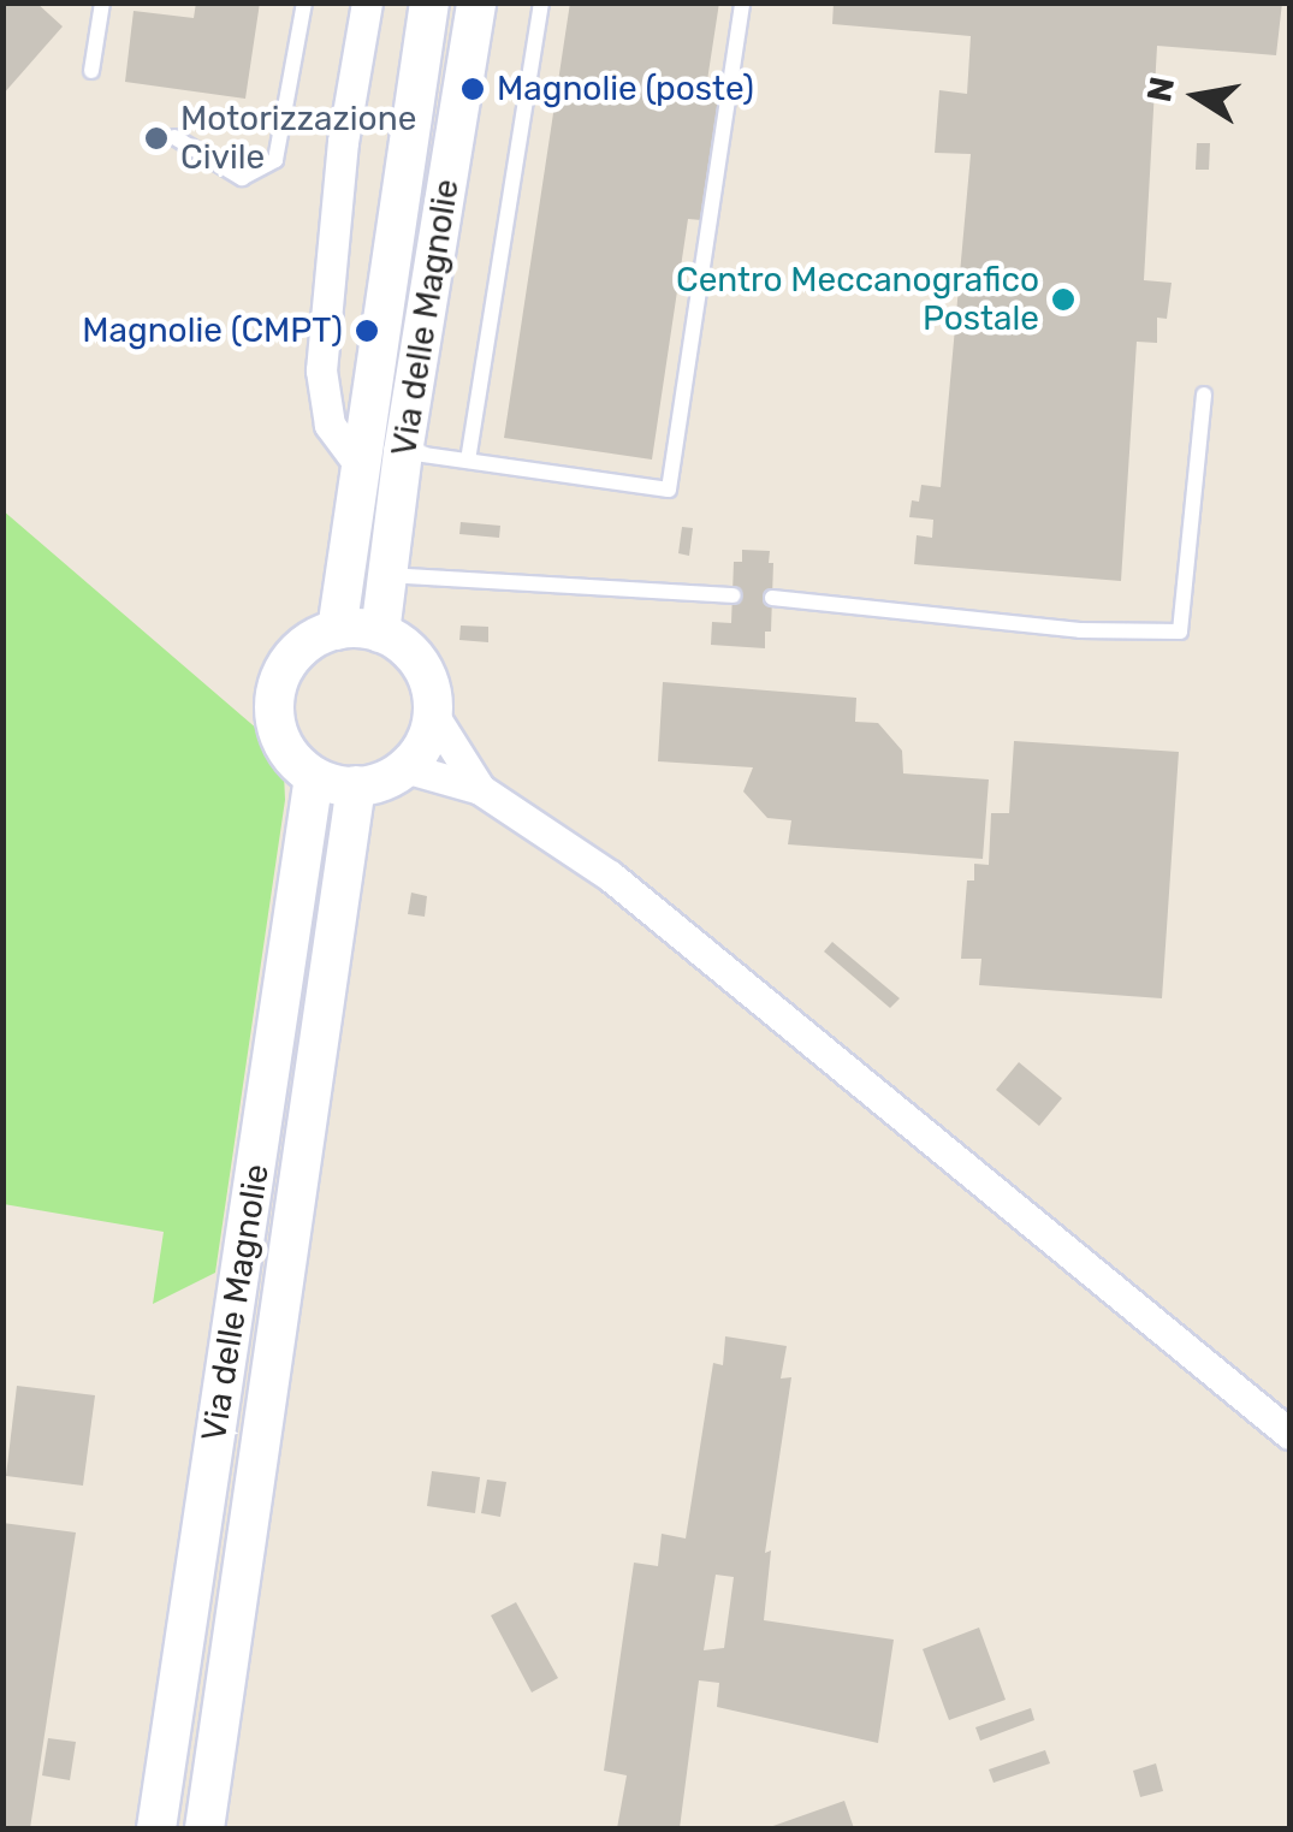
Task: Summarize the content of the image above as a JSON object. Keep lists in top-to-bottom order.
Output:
{
  "streets": {
    "street": ["Via delle Magnolie"]
  },
  "places": [
    "Magnolie (poste)",
    "Motorizzazione Civile",
    "Centro Meccanografico Postale",
    "Magnolie (CMPT)"
  ],
  "north": "left"
}
